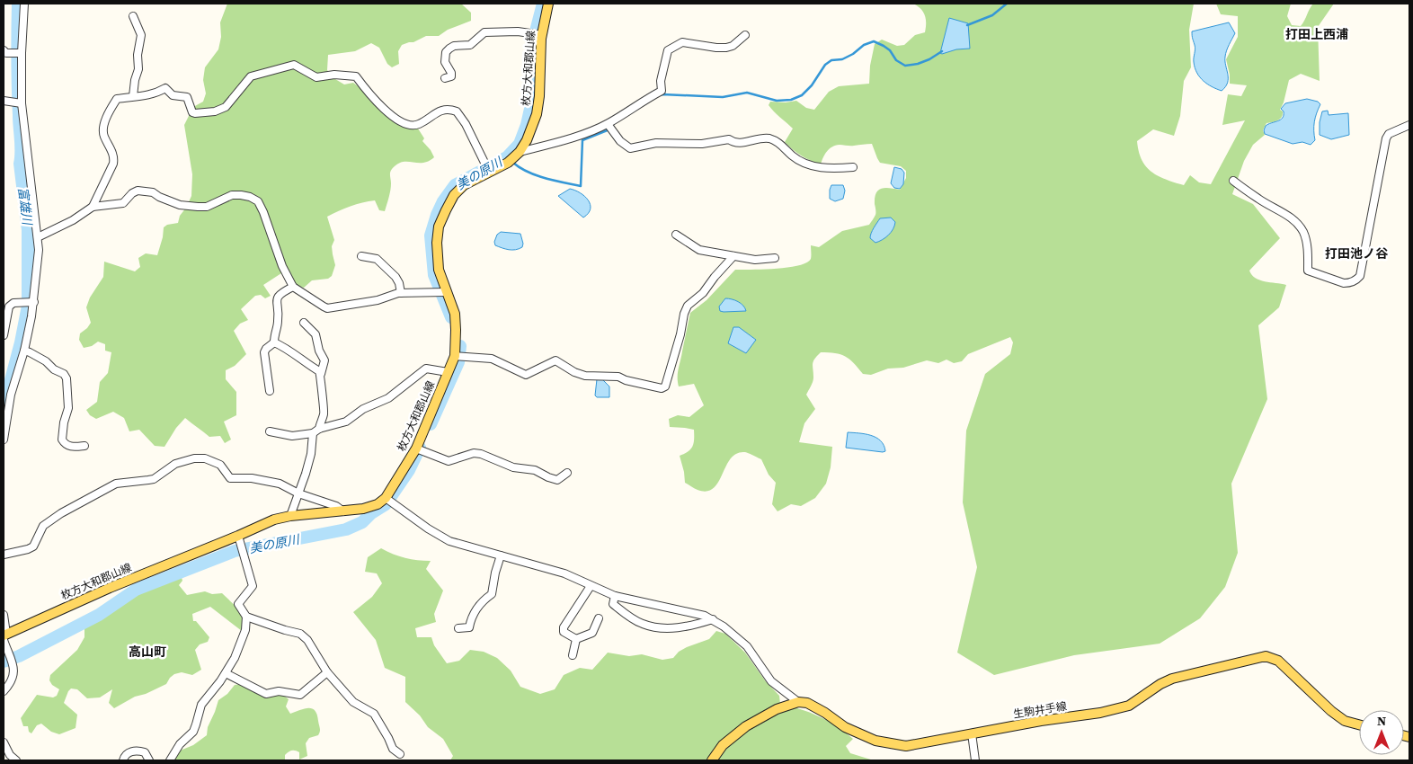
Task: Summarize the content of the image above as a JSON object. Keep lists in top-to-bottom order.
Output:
{
  "streets": {
    "main road": ["枚方大和郡山線", "生駒井手線"]
  },
  "districts": ["打田上西浦", "打田池ノ谷", "高山町"],
  "water": ["美の原川", "富雄川"],
  "north": "top"
}
